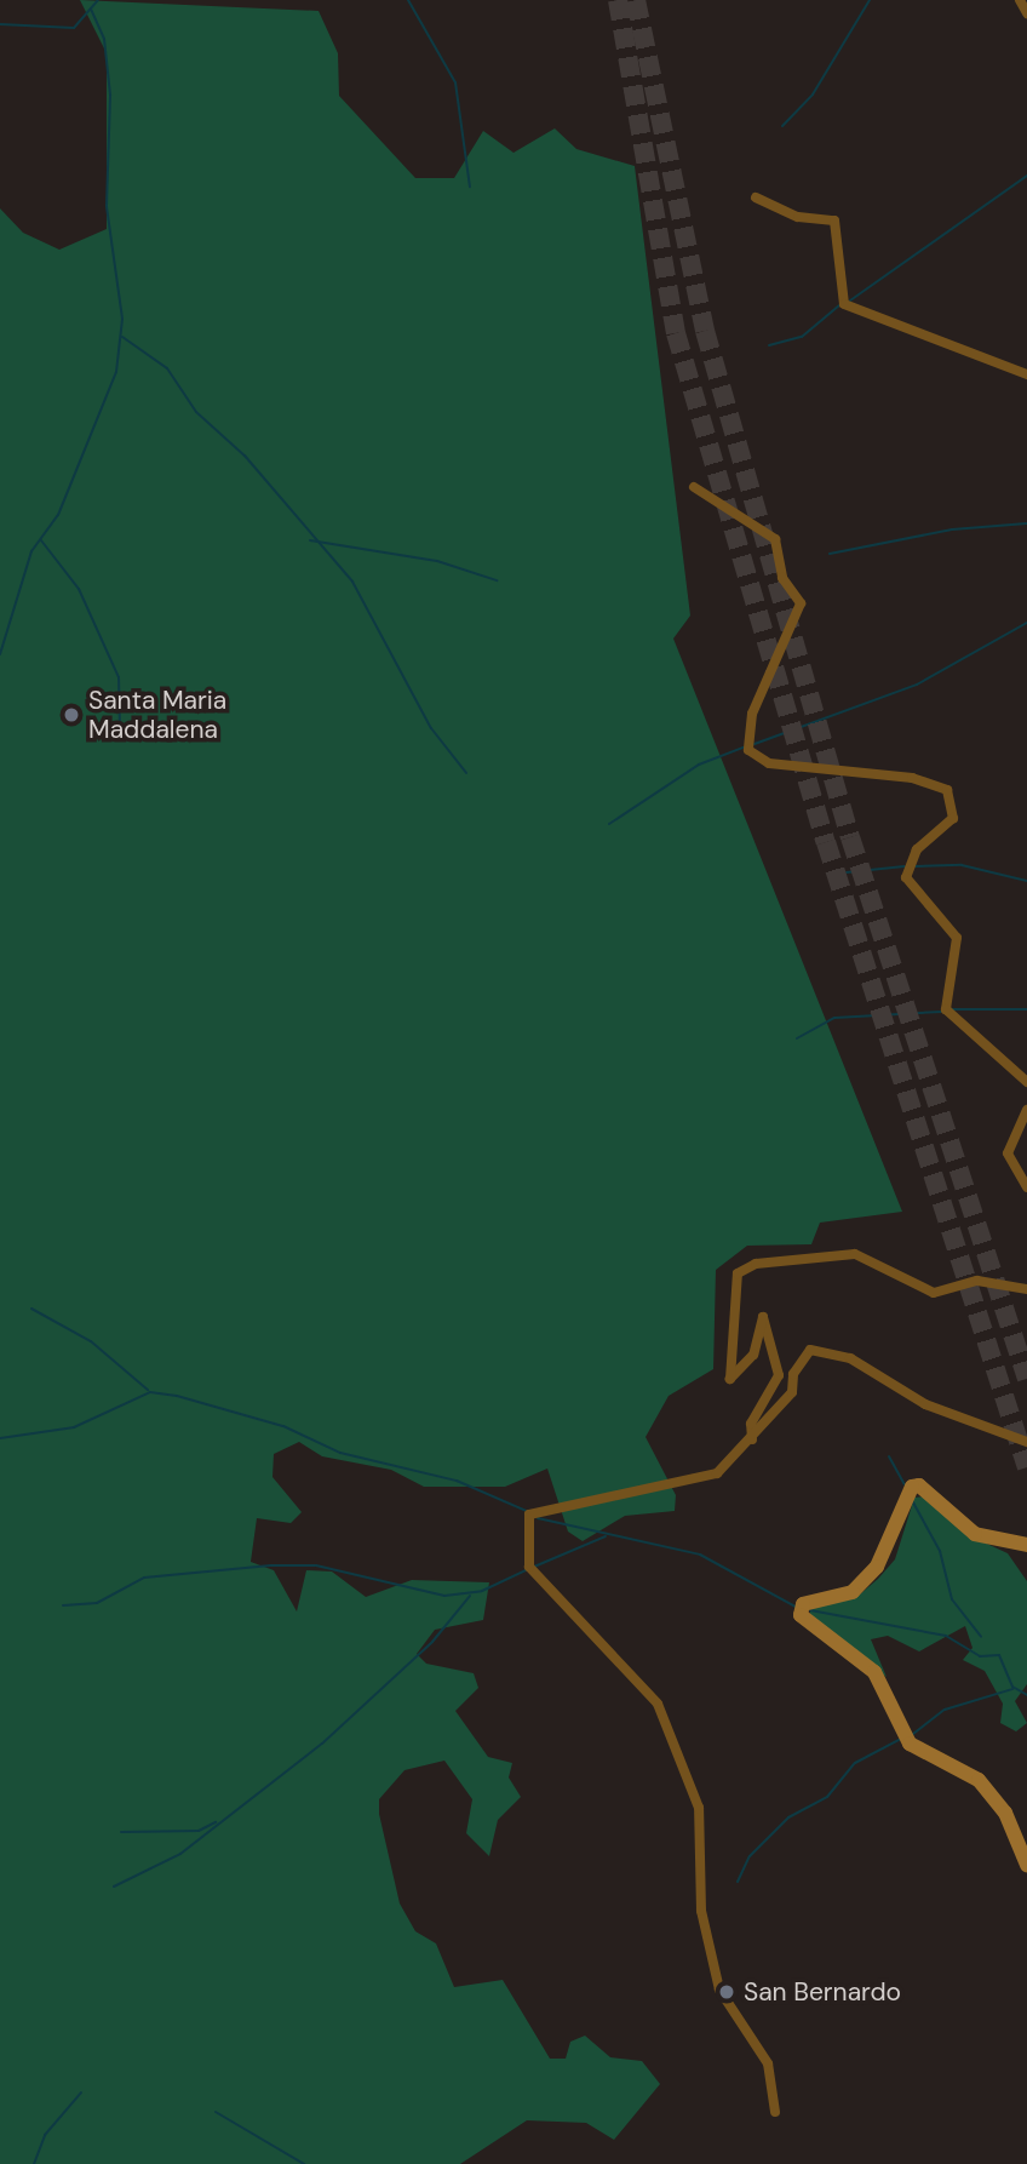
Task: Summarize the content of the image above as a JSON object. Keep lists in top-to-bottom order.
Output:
{
  "places": ["Santa Maria Maddalena", "San Bernardo"]
}
